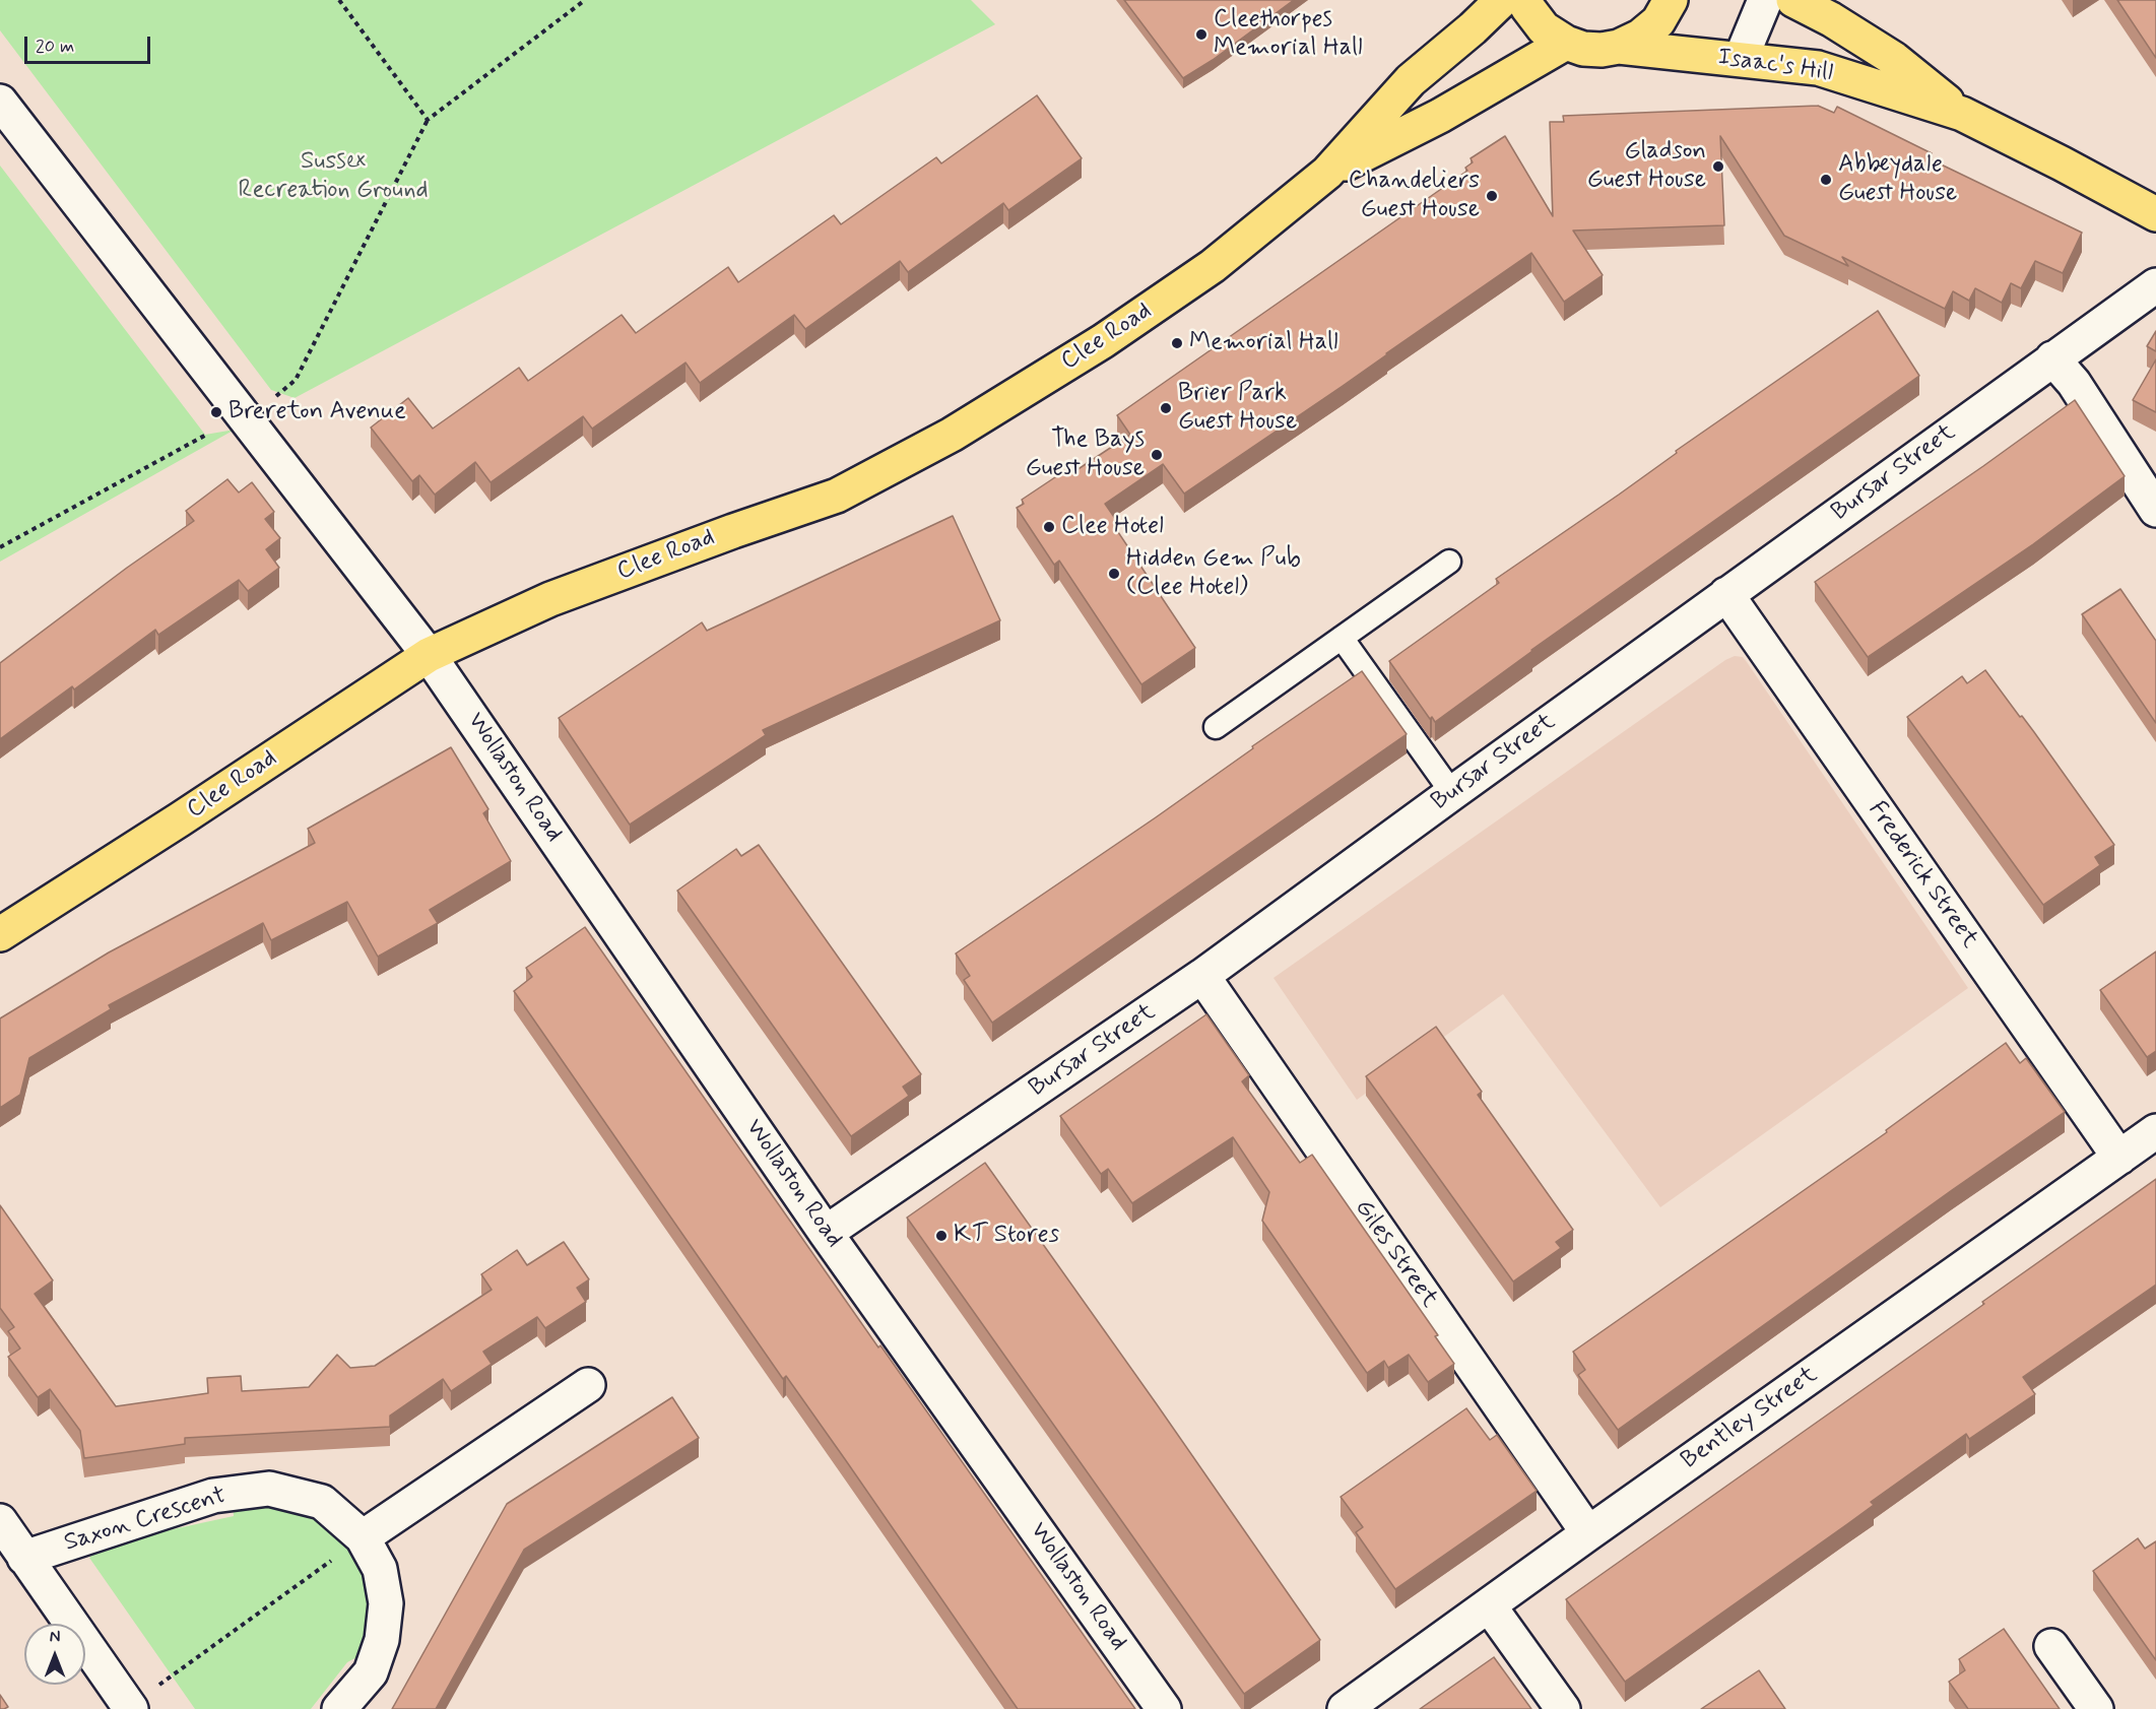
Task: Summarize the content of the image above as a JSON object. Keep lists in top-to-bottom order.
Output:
{
  "streets": {
    "main road": ["Isaac's Hill", "Clee Road"],
    "street": [
      "Bursar Street",
      "Wollaston Road",
      "Frederick Street",
      "Giles Street",
      "Bentley Street",
      "Saxon Crescent"
    ]
  },
  "crossings": [
    ["Clee Road", "Wollaston Road"],
    ["Bursar Street", "Wollaston Road"],
    ["Bursar Street", "Frederick Street"],
    ["Bursar Street", "Giles Street"],
    ["Frederick Street", "Bentley Street"],
    ["Giles Street", "Bentley Street"]
  ],
  "parks": ["Sussex Recreation Ground"],
  "places": [
    "Cleethorpes Memorial Hall",
    "Gladson Guest House",
    "Abbeydale Guest House",
    "Chandeliers Guest House",
    "Memorial Hall",
    "Brier Park Guest House",
    "Brereton Avenue",
    "The Bays Guest House",
    "Clee Hotel",
    "Hidden Gem Pub (Clee Hotel)",
    "KT Stores"
  ],
  "scale_bar": "20 m",
  "north": "top"
}
